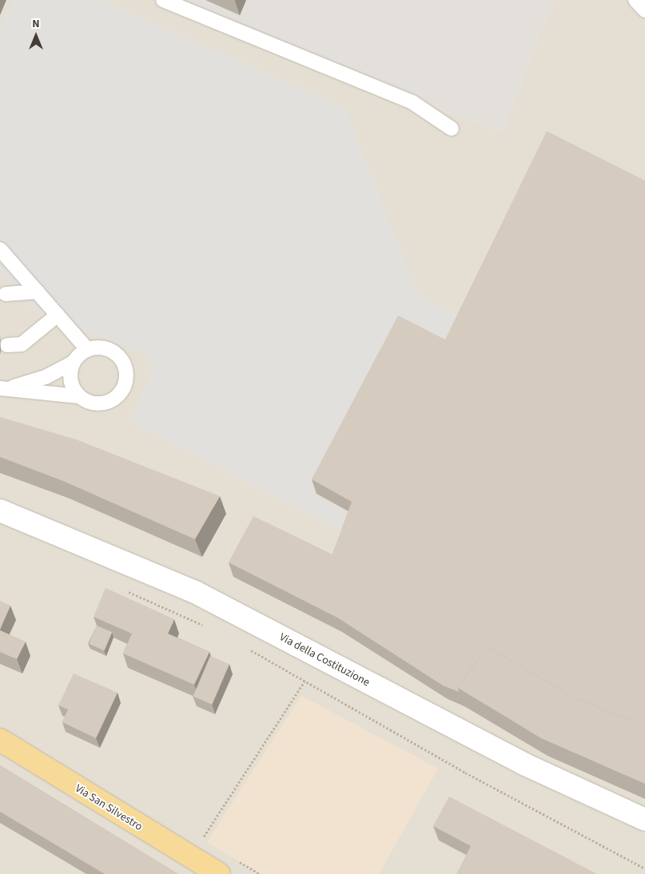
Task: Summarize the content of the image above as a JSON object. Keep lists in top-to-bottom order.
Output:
{
  "streets": {
    "main road": ["Via San Silvestro"],
    "street": ["Via della Costituzione"]
  },
  "north": "top"
}
